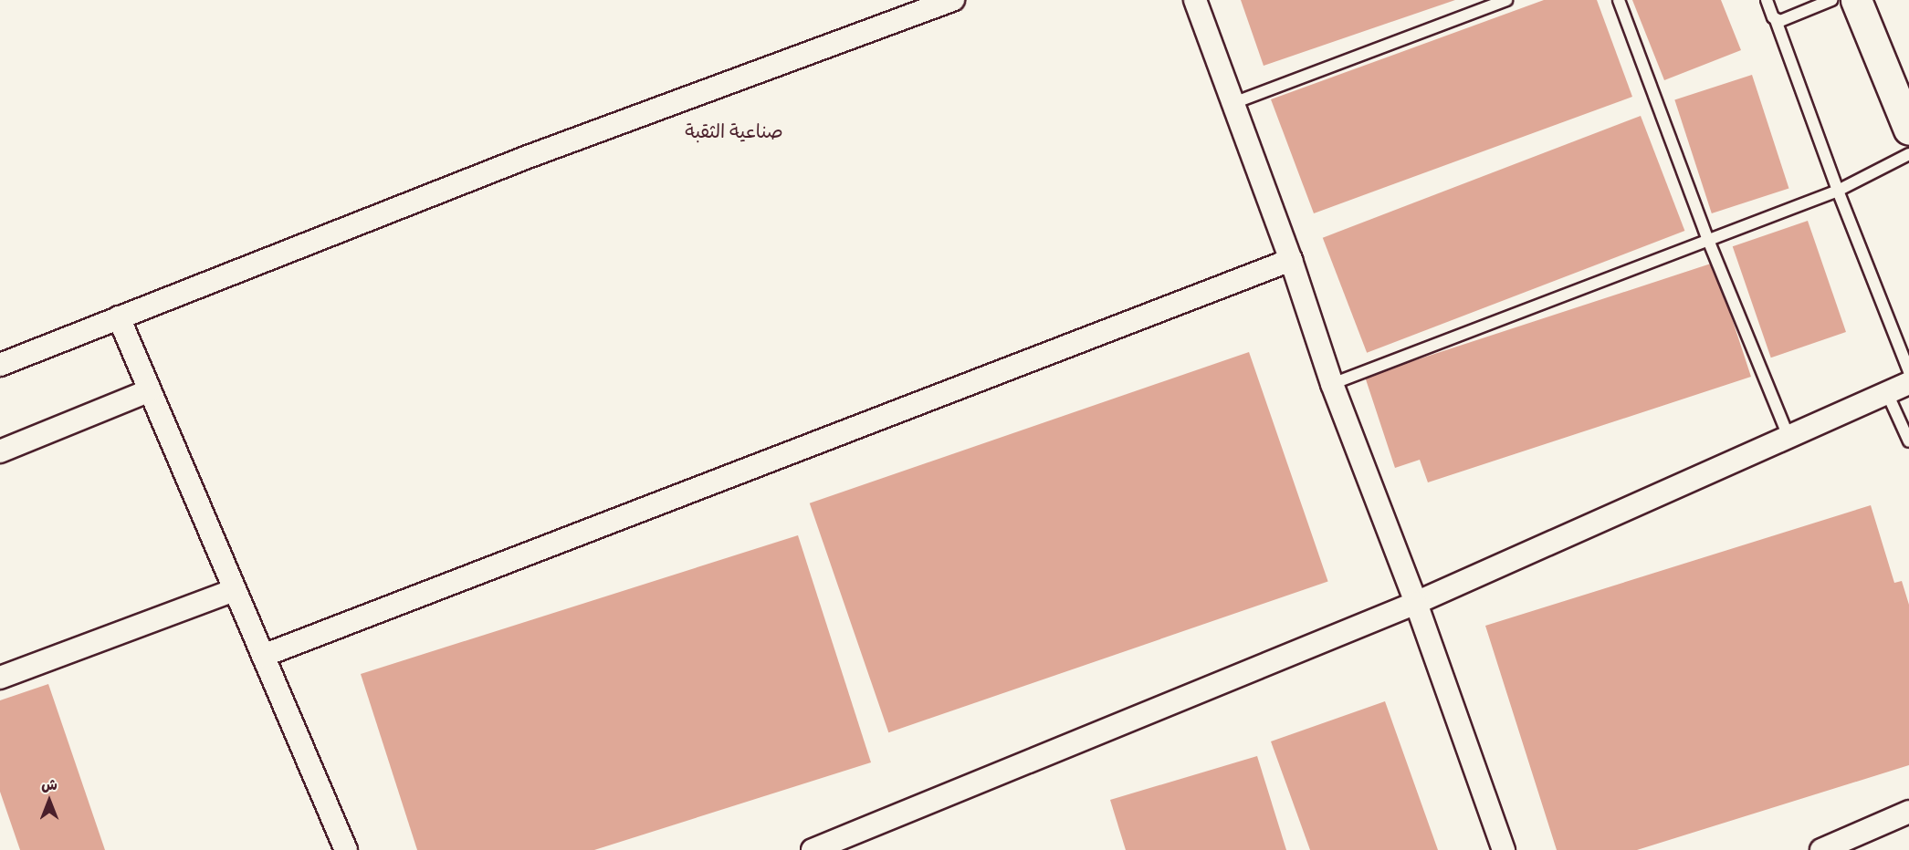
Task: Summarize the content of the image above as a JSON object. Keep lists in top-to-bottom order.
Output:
{
  "districts": ["صناعية الثقبة"],
  "north": "top"
}
